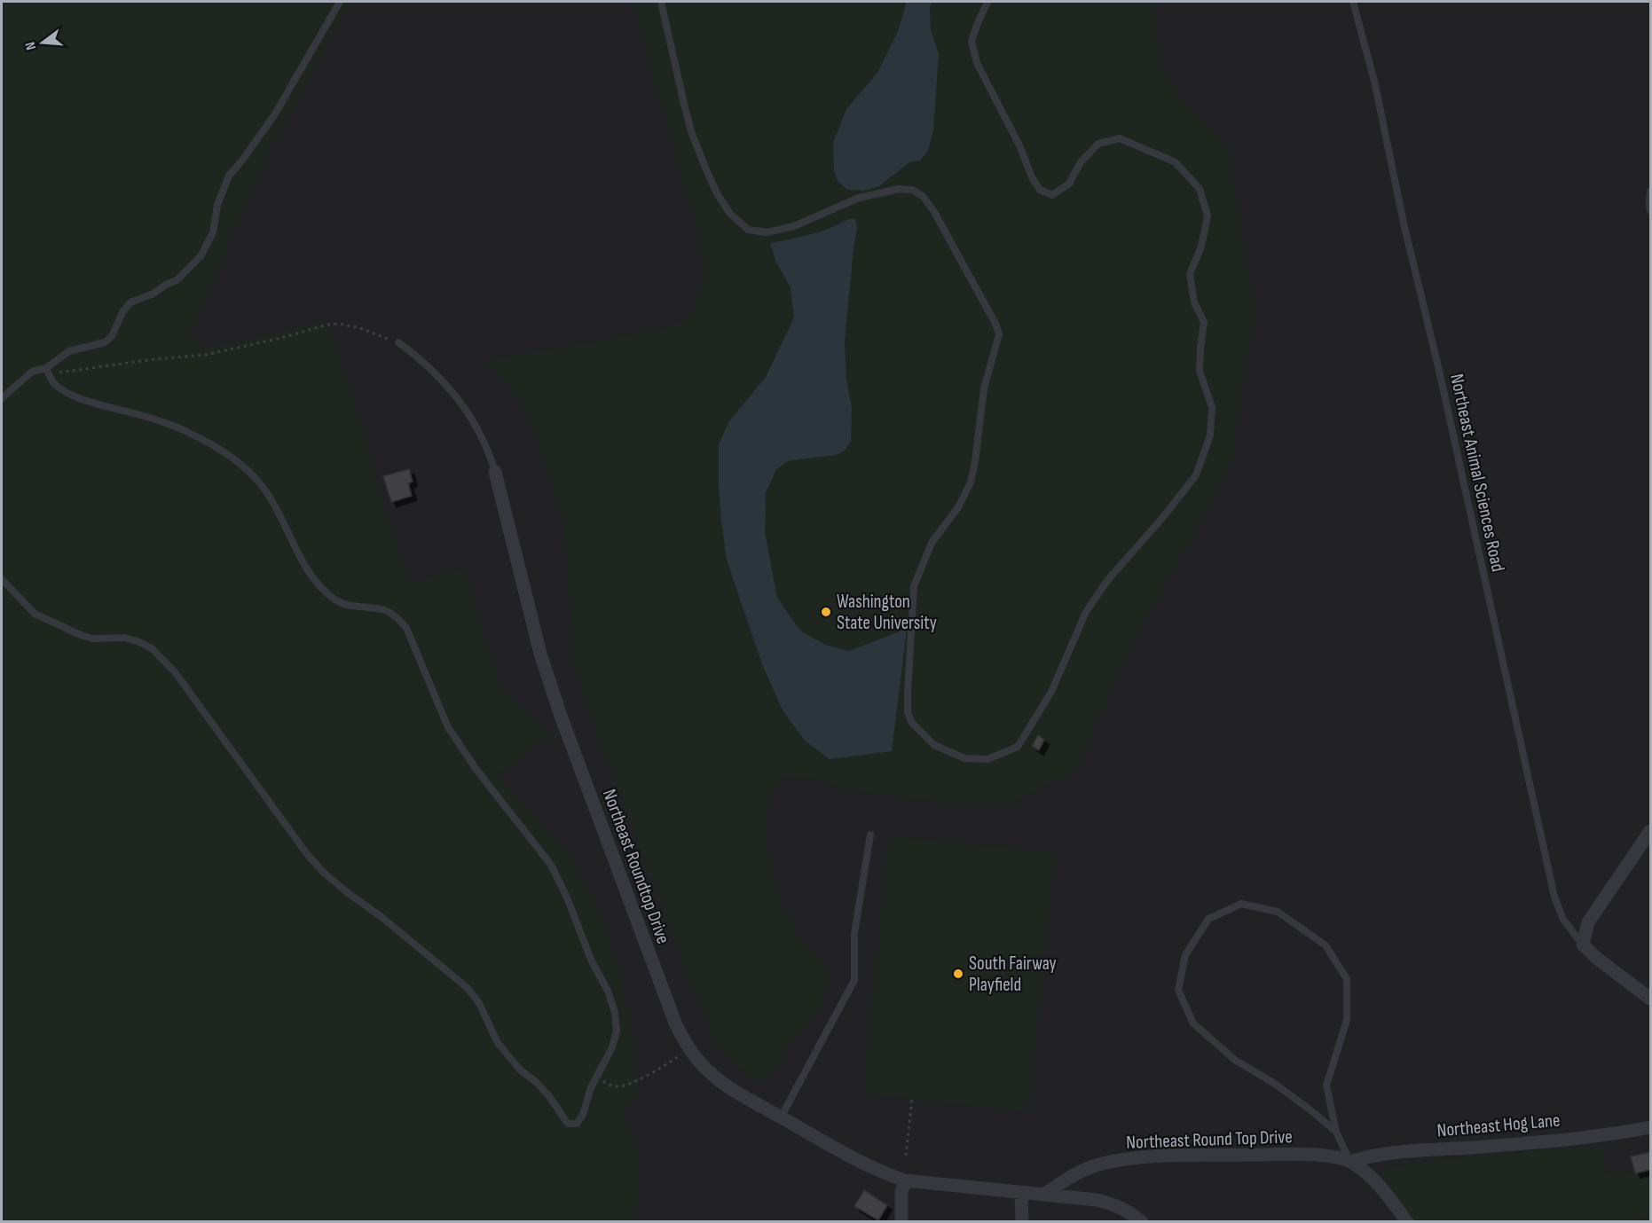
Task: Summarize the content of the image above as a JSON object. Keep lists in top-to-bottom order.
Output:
{
  "streets": {
    "street": ["Northeast Roundtop Drive", "Northeast Hog Lane", "Northeast Round Top Drive"],
    "lane": ["Northeast Animal Sciences Road"]
  },
  "crossings": [
    ["Northeast Roundtop Drive", "Northeast Round Top Drive"],
    ["Northeast Hog Lane", "Northeast Round Top Drive"]
  ],
  "places": ["Washington State University", "South Fairway Playfield"],
  "north": "left"
}
